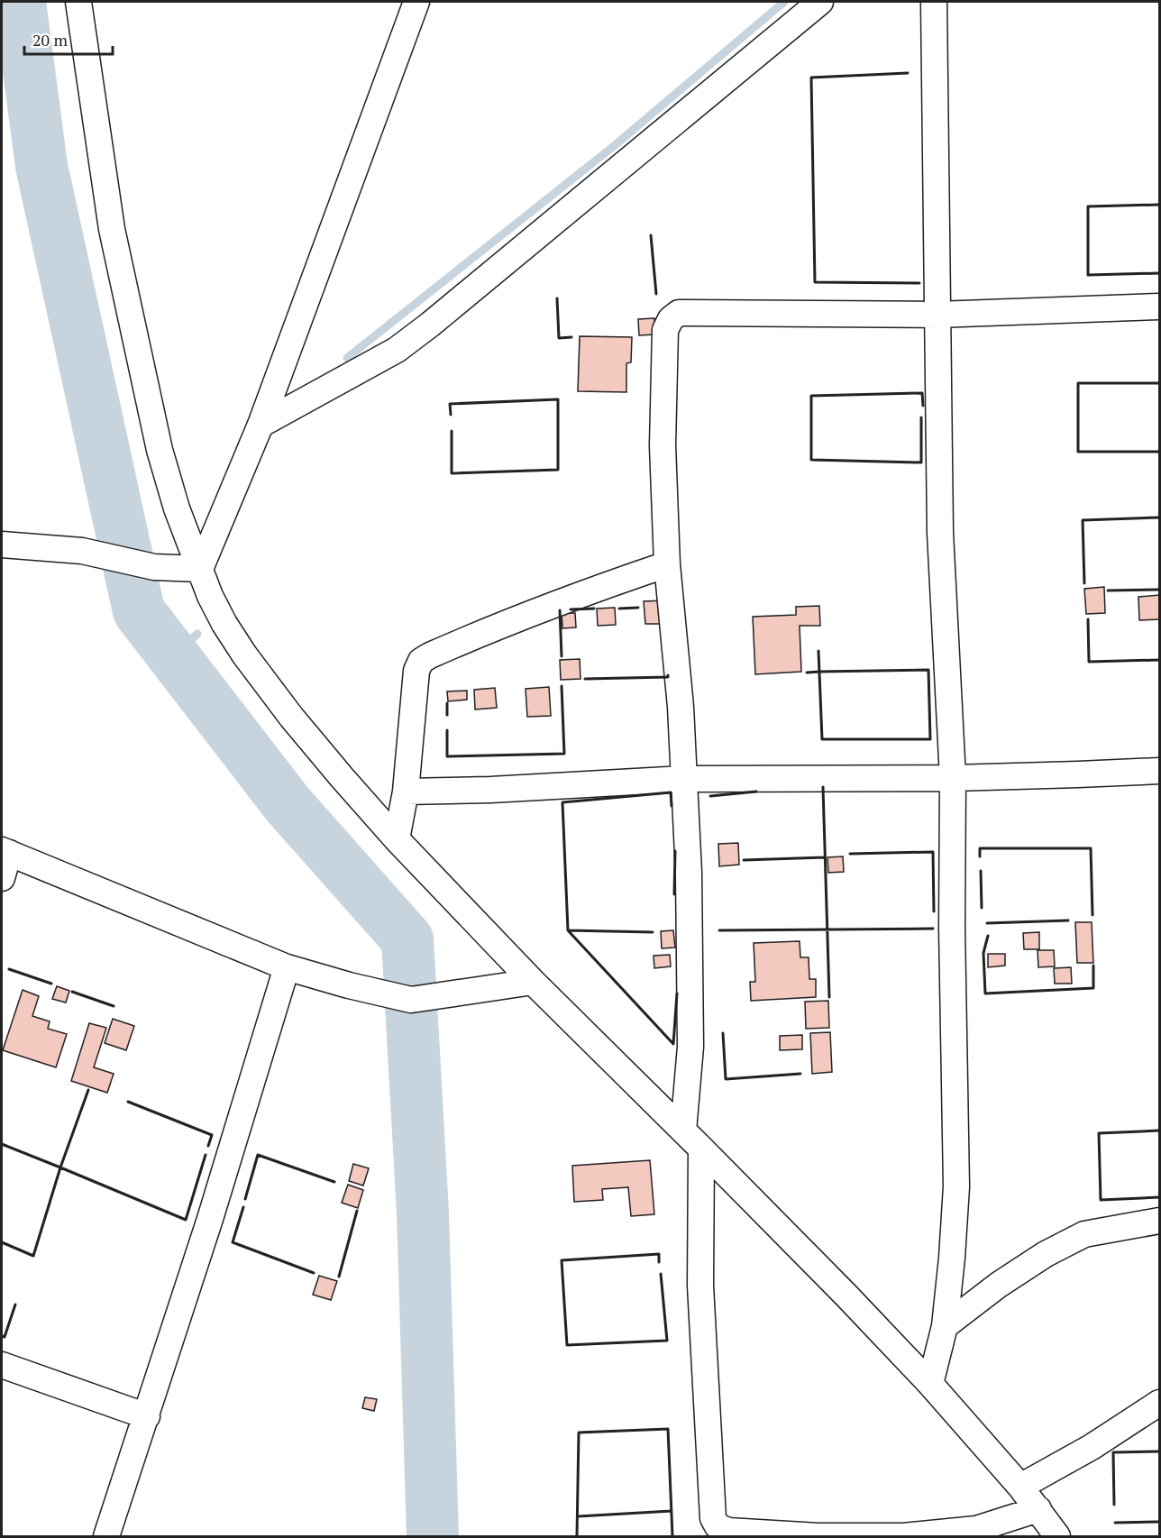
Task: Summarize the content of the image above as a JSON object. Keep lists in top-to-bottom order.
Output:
{
  "scale_bar": "20 m"
}
